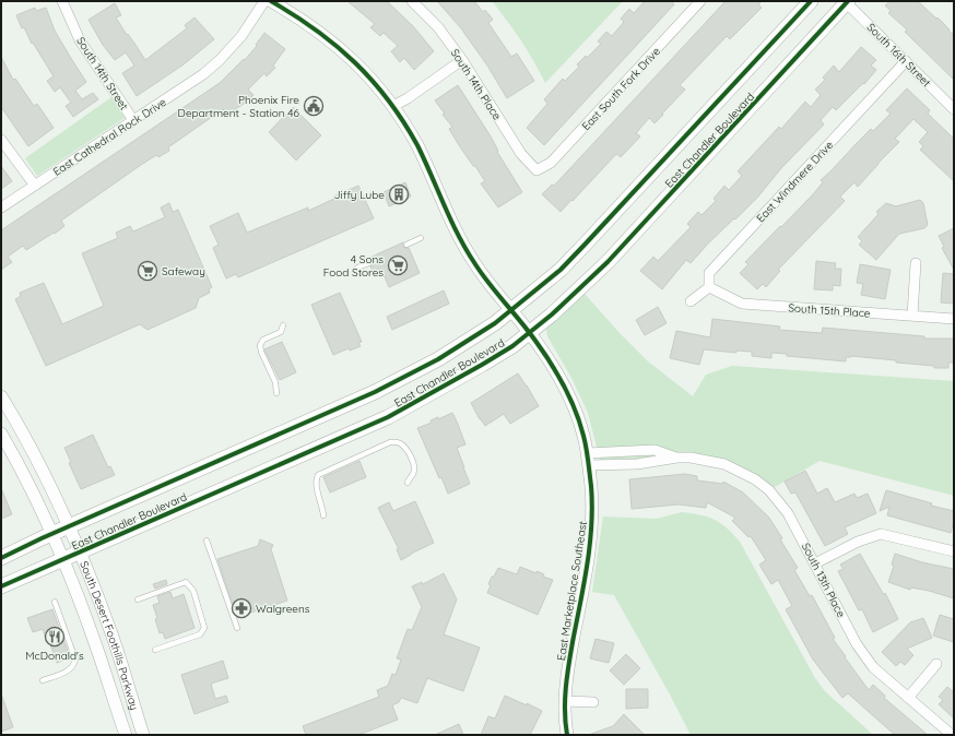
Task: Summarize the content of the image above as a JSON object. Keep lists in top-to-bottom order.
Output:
{
  "streets": {
    "main road": ["East Chandler Boulevard"],
    "street": [
      "South 16th Street",
      "South 14th Street",
      "South 14th Place",
      "East South Fork Drive",
      "East Cathedral Rock Drive",
      "East Windmere Drive",
      "South 15th Place",
      "South 13th Place",
      "East Marketplace Southeast",
      "South Desert Foothills Parkway"
    ]
  },
  "crossings": [
    ["South 16th Street", "East Chandler Boulevard"],
    ["South 16th Street", "East Windmere Drive"],
    ["South 14th Street", "East Cathedral Rock Drive"],
    ["South 14th Place", "East South Fork Drive"],
    ["East Chandler Boulevard", "East Marketplace Southeast"],
    ["East Chandler Boulevard", "South Desert Foothills Parkway"],
    ["East Windmere Drive", "South 15th Place"],
    ["South 13th Place", "East Marketplace Southeast"]
  ],
  "places": {
    "public building": ["Phoenix Fire Department - Station 46"],
    "building": ["Jiffy Lube"],
    "supermarket": ["4 Sons Food Stores", "Safeway"],
    "pharmacy": ["Walgreens"],
    "restaurant": ["McDonald's"]
  }
}
